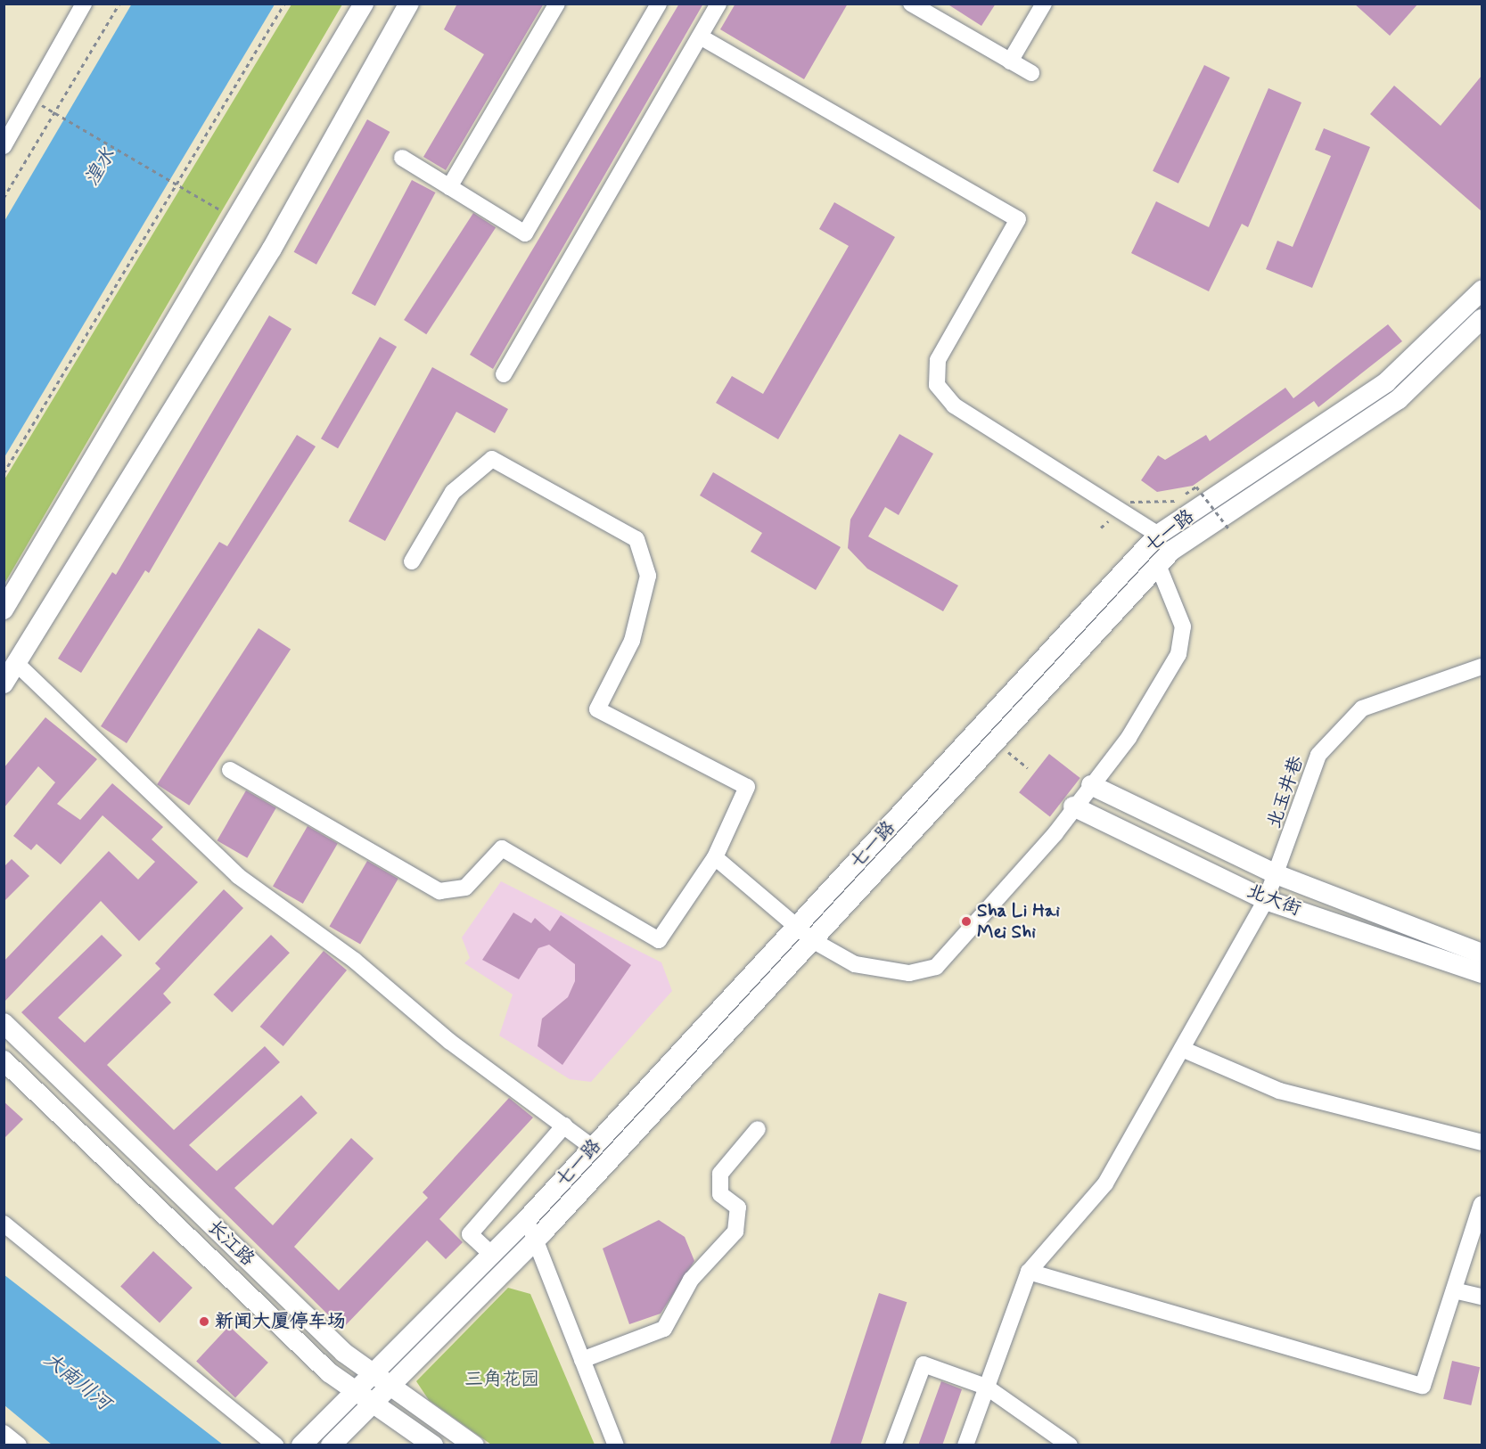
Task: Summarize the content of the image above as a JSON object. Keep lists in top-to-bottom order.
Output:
{
  "streets": {
    "main road": ["七一路", "北大街", "长江路"],
    "street": ["北玉井巷"]
  },
  "crossings": [
    ["七一路", "长江路"],
    ["北玉井巷", "北大街"]
  ],
  "water": ["湟水", "大南川河"],
  "parks": ["三角花园"],
  "places": ["Sha Li Hai Mei Shi", "新闻大厦停车场"]
}
